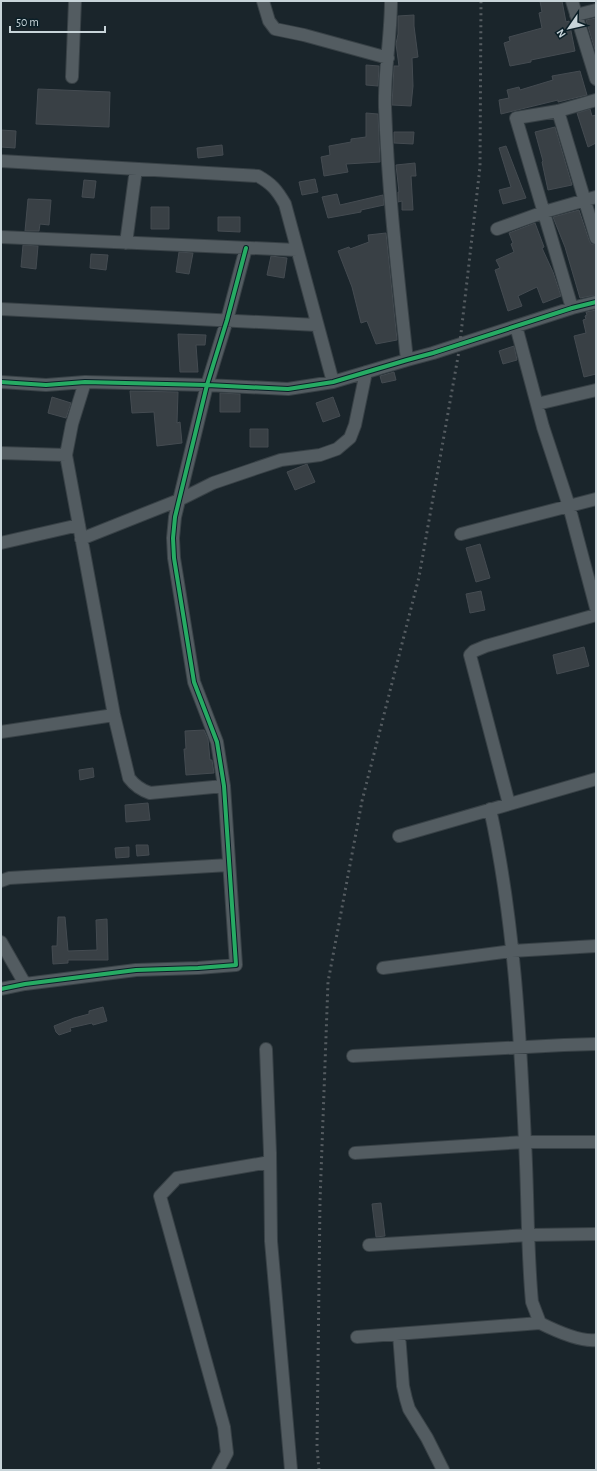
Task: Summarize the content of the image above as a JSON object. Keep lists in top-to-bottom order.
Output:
{
  "scale_bar": "50 m",
  "north": "bottom left"
}
